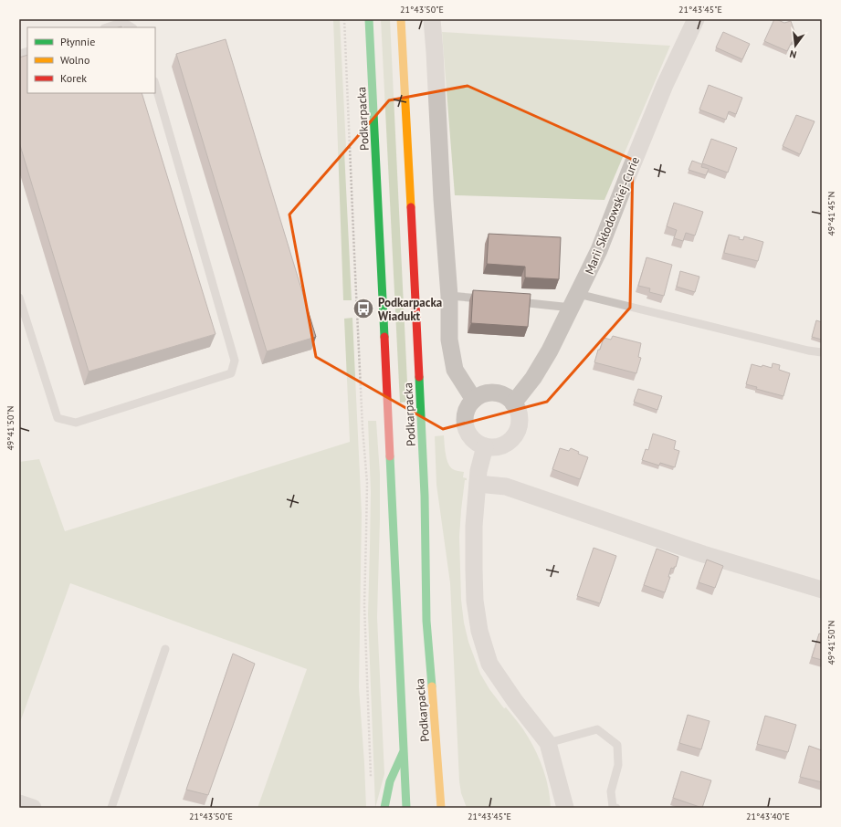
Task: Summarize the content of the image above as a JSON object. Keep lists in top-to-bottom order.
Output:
{
  "streets": {
    "main road": ["Podkarpacka"],
    "street": ["Marii Skłodowskiej-Curie"]
  },
  "places": {
    "bus stop": ["Podkarpacka Wiadukt"]
  },
  "legend": ["Płynnie", "Wolno", "Korek"],
  "north": "bottom",
  "coordinates": [
    "21°43'50\"E",
    "21°43'45\"E",
    "49°41'45\"N",
    "49°41'50\"N",
    "21°43'40\"E"
  ]
}
